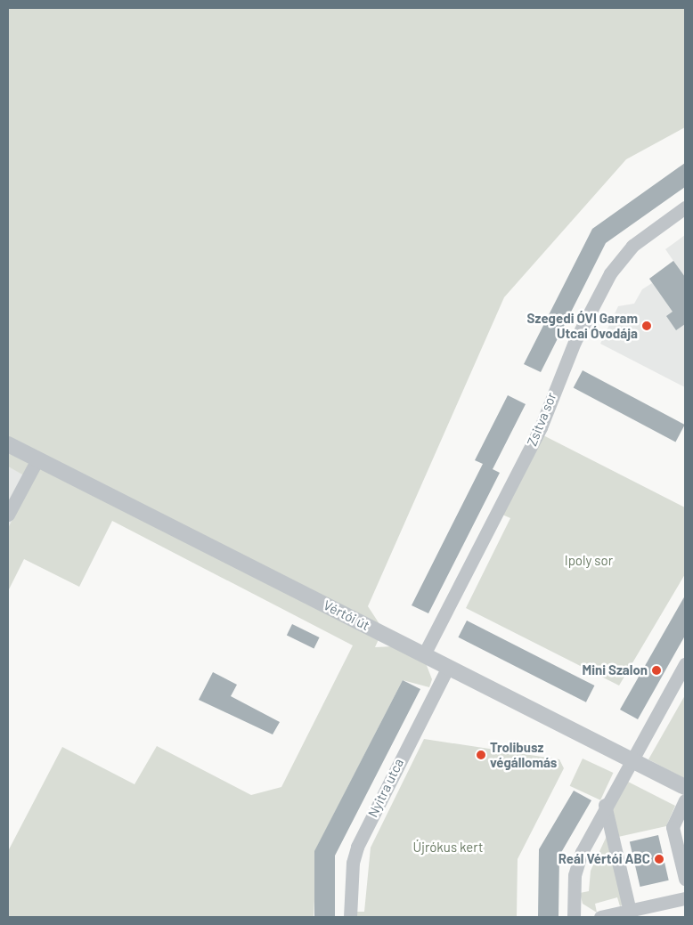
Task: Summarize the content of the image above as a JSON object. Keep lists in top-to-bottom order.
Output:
{
  "streets": {
    "street": ["Zsitva sor", "Vértói út", "Nyitra utca"]
  },
  "crossings": [
    ["Zsitva sor", "Vértói út"],
    ["Vértói út", "Nyitra utca"]
  ],
  "parks": ["Ipoly sor", "Újrókus kert"],
  "places": [
    "Szegedi ÓVI Garam Utcai Óvodája",
    "Mini Szalon",
    "Trolibusz végállomás",
    "Reál Vértói ABC"
  ]
}
